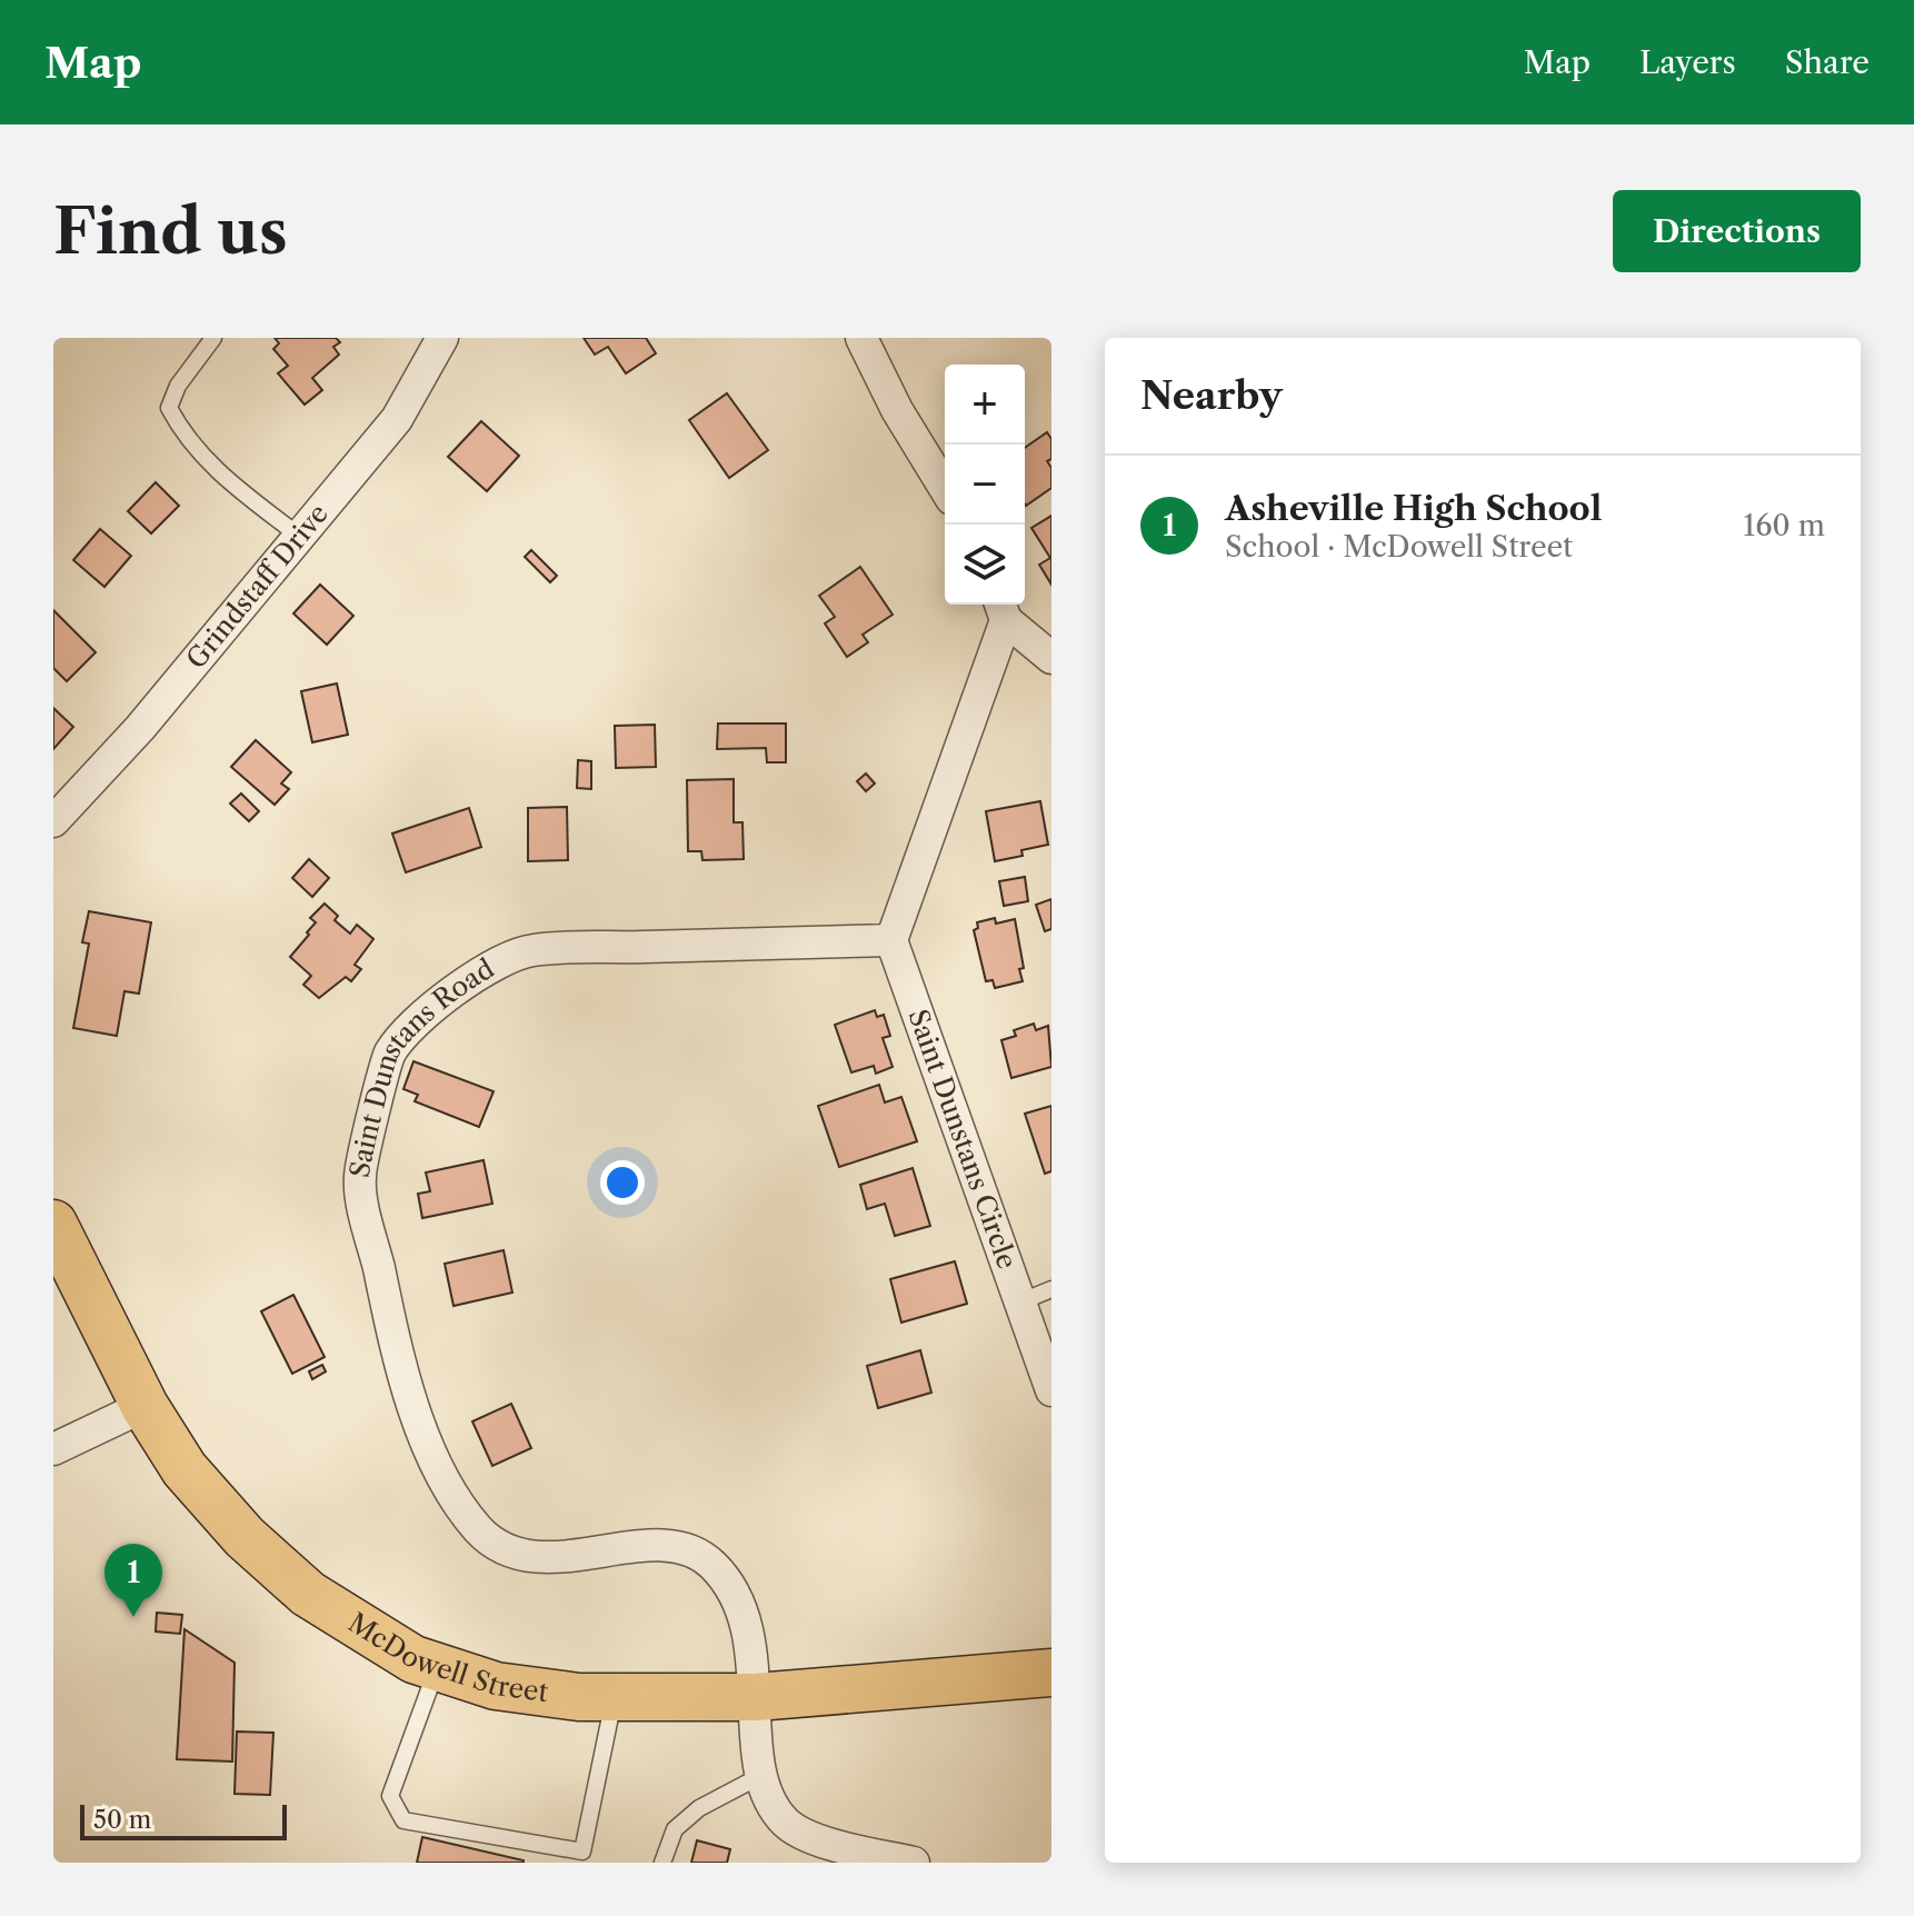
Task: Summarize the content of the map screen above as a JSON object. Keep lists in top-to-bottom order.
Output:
{
  "streets": {
    "main road": ["McDowell Street"],
    "street": ["Grindstaff Drive", "Saint Dunstans Road", "Saint Dunstans Circle"]
  },
  "crossings": [
    ["Saint Dunstans Road", "Saint Dunstans Circle"],
    ["Saint Dunstans Road", "McDowell Street"]
  ],
  "scale_bar": "50 m",
  "page": {
    "header": "Map",
    "nav": ["Map", "Layers", "Share"],
    "buttons": "Directions",
    "title": "Find us",
    "heading": "Nearby",
    "map_buttons": ["+", "−"],
    "list": [
      {
        "mark": "1",
        "name": "Asheville High School",
        "note": "School · McDowell Street",
        "value": "160 m"
      }
    ],
    "pins": "1",
    "scale": "50 m"
  }
}
